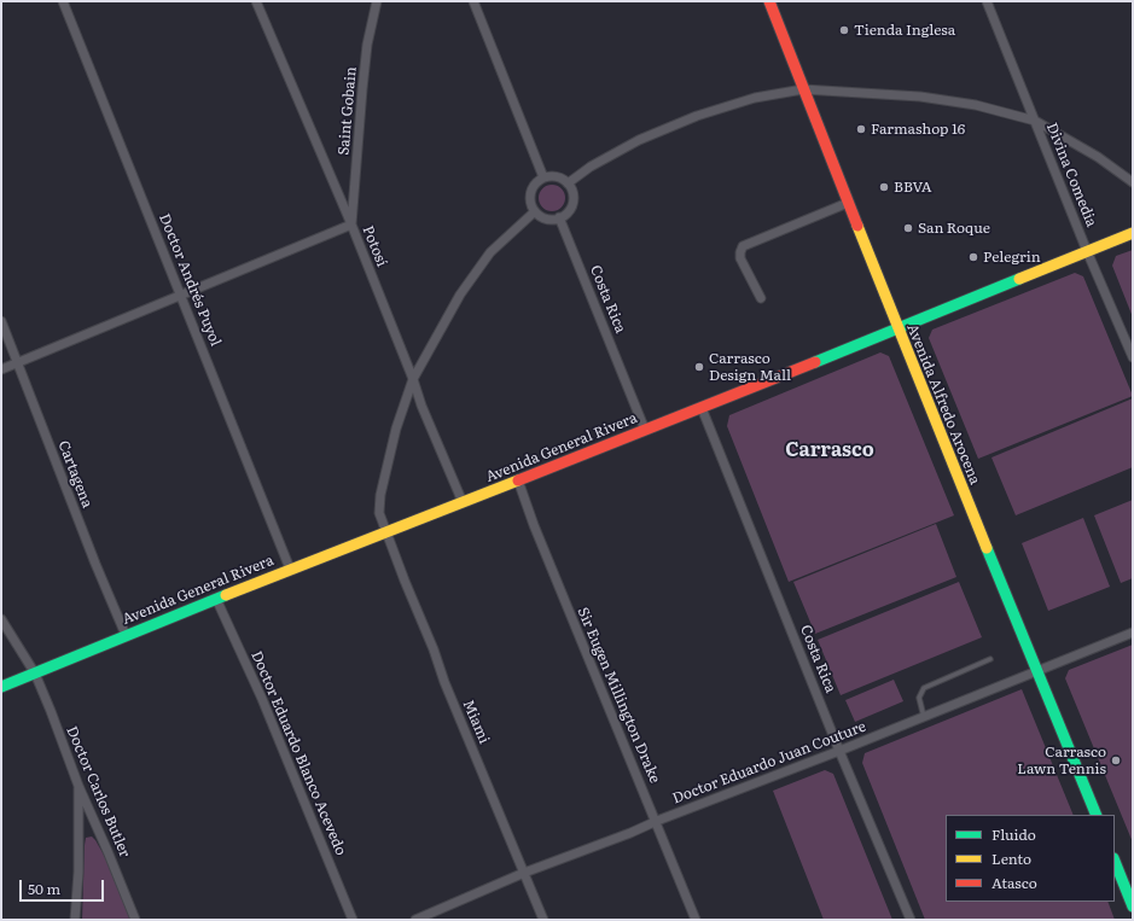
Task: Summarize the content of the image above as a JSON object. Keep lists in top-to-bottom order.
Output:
{
  "streets": {
    "main road": ["Avenida Alfredo Arocena", "Avenida General Rivera"],
    "street": [
      "Saint Gobain",
      "Divina Comedia",
      "Potosí",
      "Doctor Andrés Puyol",
      "Costa Rica",
      "Cartagena",
      "Sir Eugen Millington Drake",
      "Miami",
      "Doctor Eduardo Blanco Acevedo",
      "Doctor Eduardo Juan Couture",
      "Doctor Carlos Butler"
    ]
  },
  "crossings": [
    ["Saint Gobain", "Potosí"],
    ["Divina Comedia", "Avenida General Rivera"],
    ["Potosí", "Avenida General Rivera"],
    ["Potosí", "Miami"],
    ["Doctor Andrés Puyol", "Avenida General Rivera"],
    ["Costa Rica", "Avenida General Rivera"],
    ["Costa Rica", "Miami"],
    ["Costa Rica", "Doctor Eduardo Juan Couture"],
    ["Avenida Alfredo Arocena", "Avenida General Rivera"],
    ["Avenida Alfredo Arocena", "Doctor Eduardo Juan Couture"],
    ["Avenida General Rivera", "Cartagena"],
    ["Avenida General Rivera", "Sir Eugen Millington Drake"],
    ["Avenida General Rivera", "Miami"],
    ["Avenida General Rivera", "Doctor Eduardo Blanco Acevedo"],
    ["Avenida General Rivera", "Doctor Carlos Butler"],
    ["Sir Eugen Millington Drake", "Doctor Eduardo Juan Couture"],
    ["Miami", "Doctor Eduardo Juan Couture"]
  ],
  "districts": ["Carrasco"],
  "places": [
    "Tienda Inglesa",
    "Farmashop 16",
    "BBVA",
    "San Roque",
    "Pelegrin",
    "Carrasco Design Mall",
    "Carrasco Lawn Tennis"
  ],
  "legend": ["Fluido", "Lento", "Atasco"],
  "scale_bar": "50 m"
}
